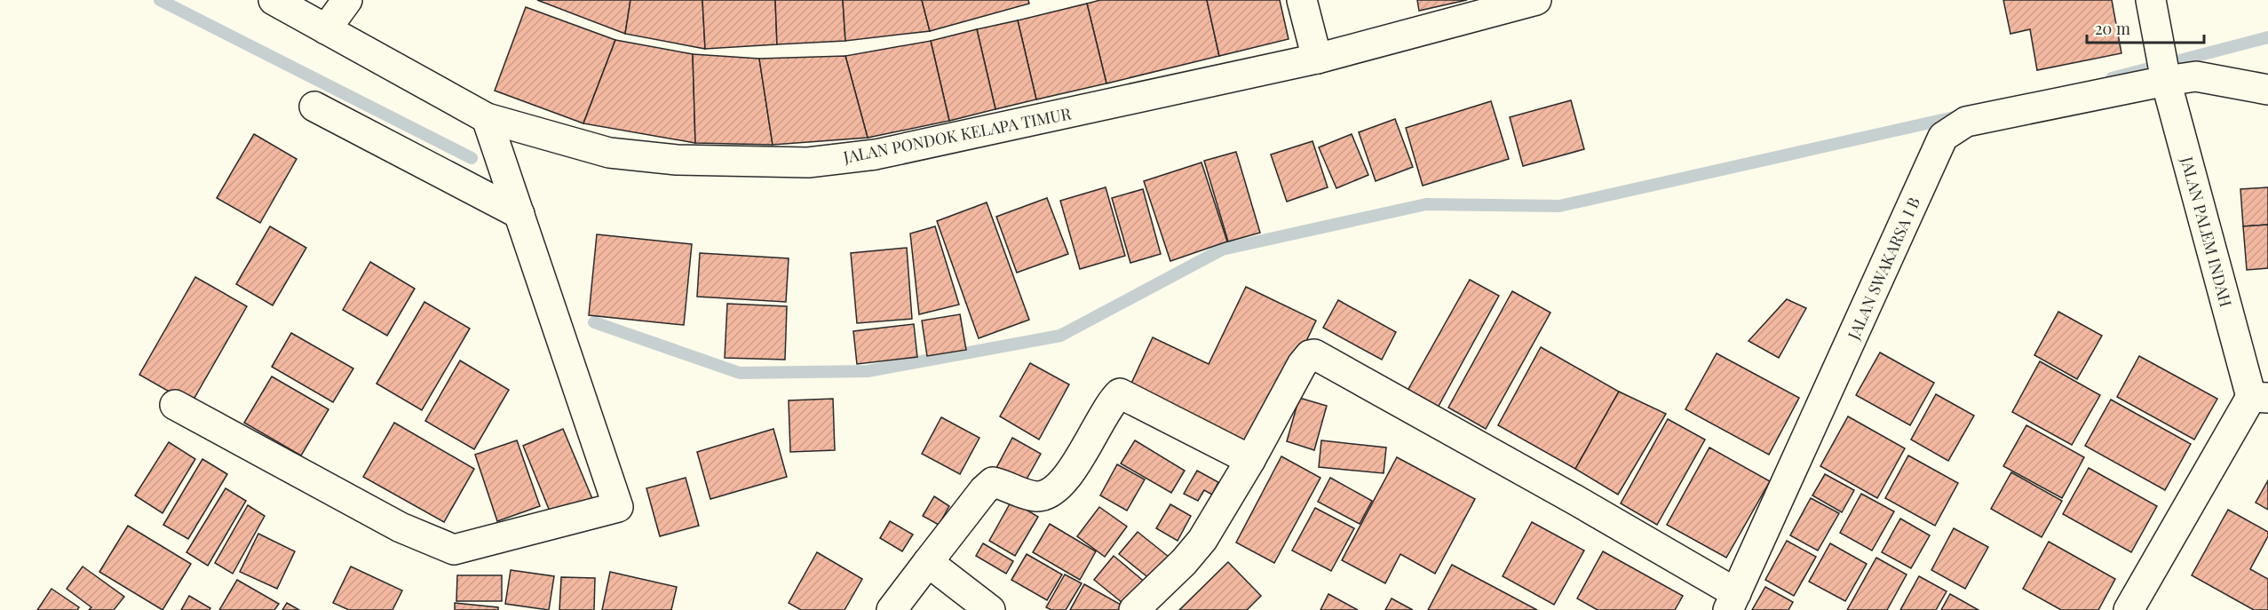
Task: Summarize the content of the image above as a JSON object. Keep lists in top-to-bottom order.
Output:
{
  "streets": {
    "street": ["JALAN PONDOK KELAPA TIMUR", "JALAN PALEM INDAH", "JALAN SWAKARSA I B"]
  },
  "crossings": [
    ["JALAN PALEM INDAH", "JALAN SWAKARSA I B"]
  ],
  "scale_bar": "20 m"
}
